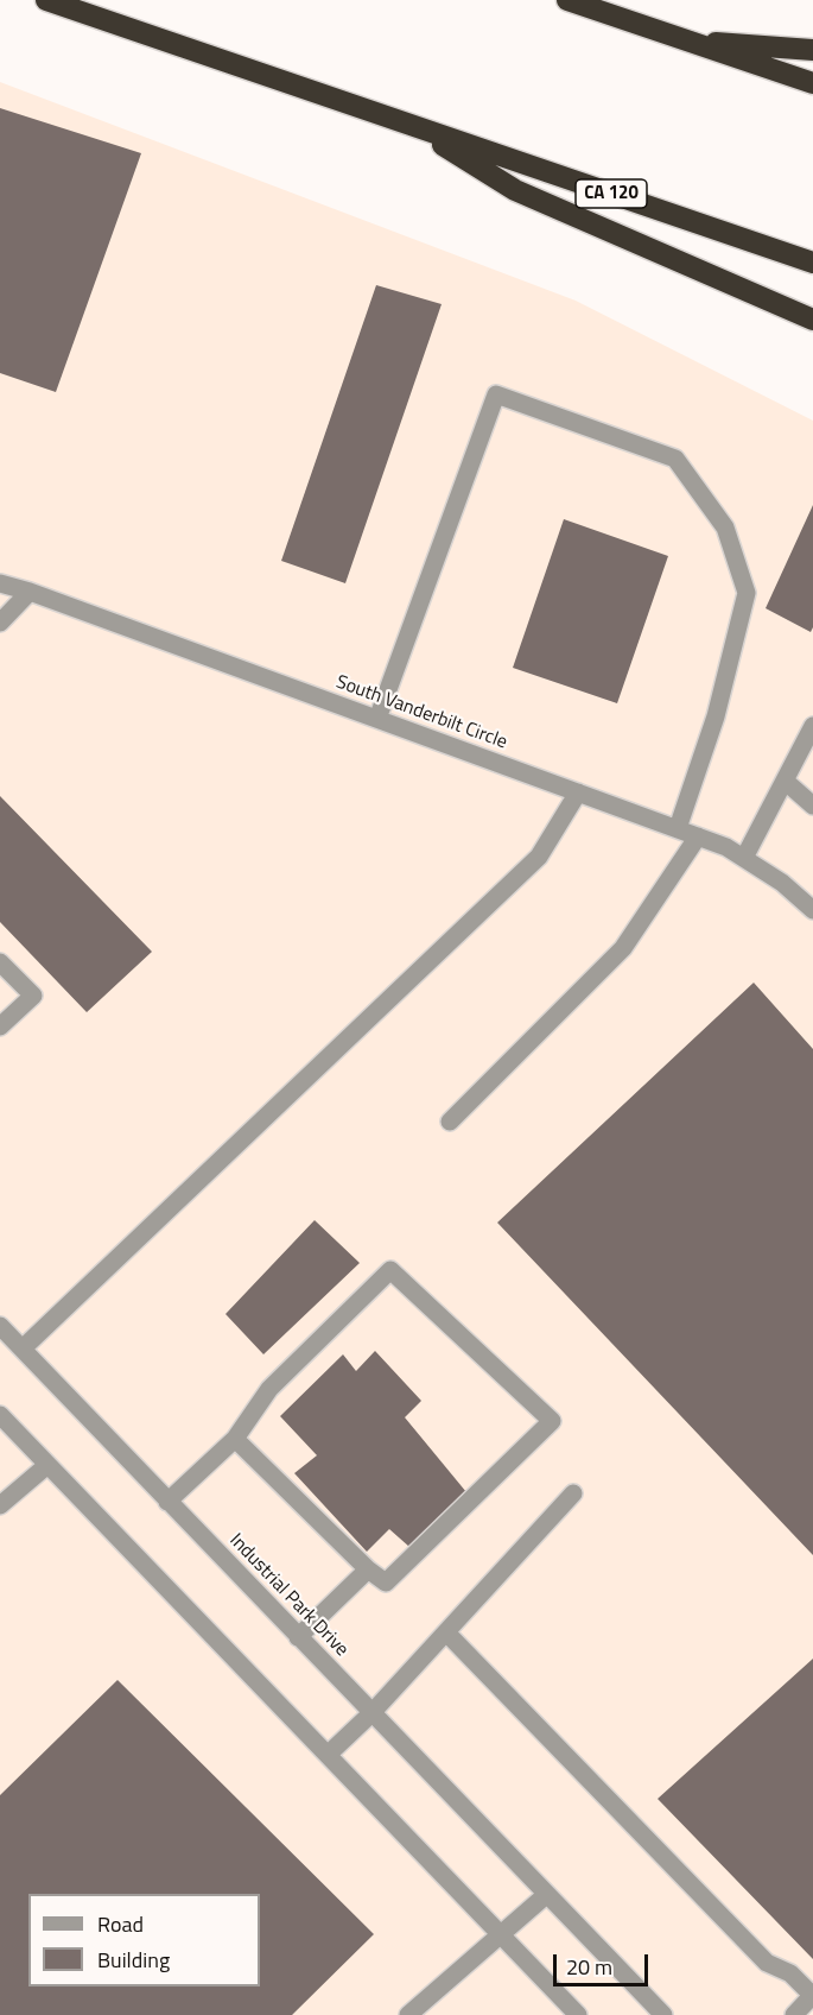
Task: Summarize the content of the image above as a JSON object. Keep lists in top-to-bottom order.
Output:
{
  "streets": {
    "highway": ["CA 120"],
    "street": ["South Vanderbilt Circle", "Industrial Park Drive"]
  },
  "legend": ["Road", "Building"],
  "scale_bar": "20 m"
}
